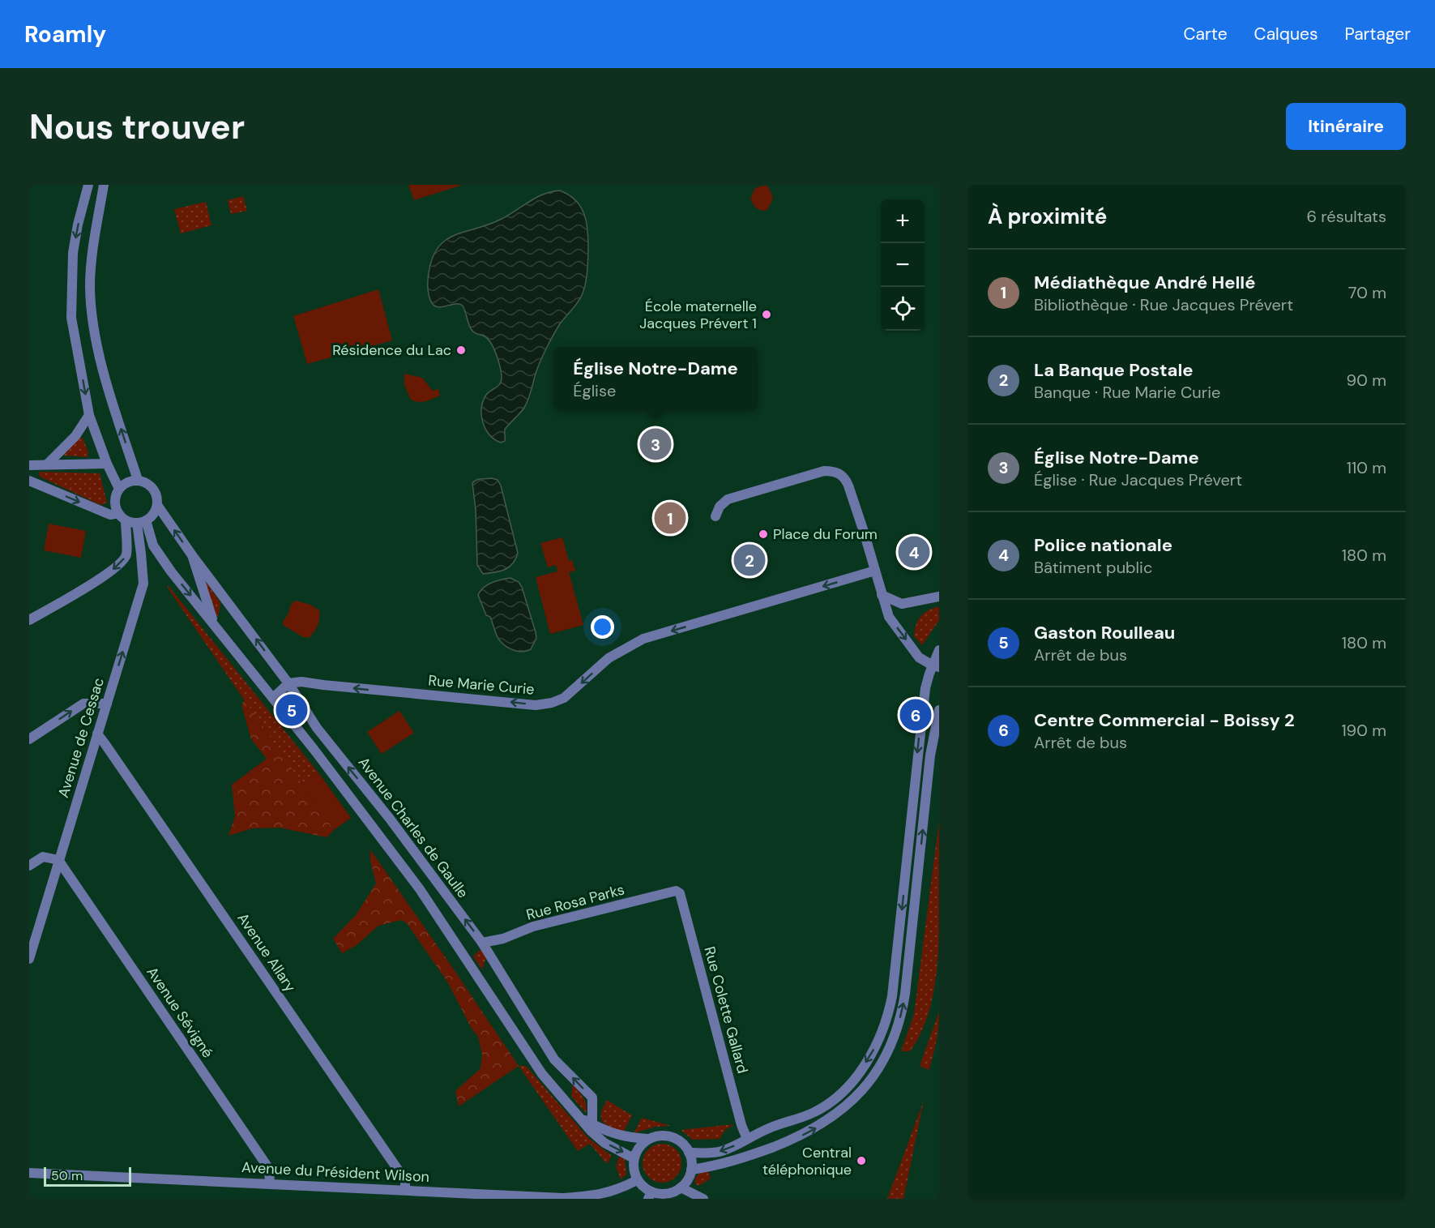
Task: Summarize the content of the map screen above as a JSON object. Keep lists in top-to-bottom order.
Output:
{
  "streets": {
    "street": [
      "Rue Marie Curie",
      "Avenue de Cessac",
      "Avenue Charles de Gaulle",
      "Rue Rosa Parks",
      "Avenue Allary",
      "Rue Colette Gallard",
      "Avenue Sévigné",
      "Avenue du Président Wilson"
    ]
  },
  "crossings": [
    ["Rue Marie Curie", "Avenue Charles de Gaulle"],
    ["Avenue de Cessac", "Avenue Charles de Gaulle"],
    ["Avenue de Cessac", "Avenue Allary"],
    ["Avenue de Cessac", "Avenue Sévigné"],
    ["Avenue Charles de Gaulle", "Rue Rosa Parks"],
    ["Avenue Charles de Gaulle", "Avenue du Président Wilson"],
    ["Rue Rosa Parks", "Rue Colette Gallard"],
    ["Avenue Allary", "Avenue du Président Wilson"],
    ["Avenue Sévigné", "Avenue du Président Wilson"]
  ],
  "one_way": ["Rue Marie Curie", "Avenue de Cessac"],
  "places": [
    "École maternelle Jacques Prévert 1",
    "Résidence du Lac",
    "Place du Forum",
    "Central téléphonique"
  ],
  "scale_bar": "50 m",
  "page": {
    "header": "Roamly",
    "nav": ["Carte", "Calques", "Partager"],
    "buttons": "Itinéraire",
    "title": "Nous trouver",
    "heading": ["À proximité", "6 résultats"],
    "map_buttons": ["+", "−"],
    "list": [
      {
        "mark": "1",
        "name": "Médiathèque André Hellé",
        "note": "Bibliothèque · Rue Jacques Prévert",
        "value": "70 m"
      },
      {
        "mark": "2",
        "name": "La Banque Postale",
        "note": "Banque · Rue Marie Curie",
        "value": "90 m"
      },
      {
        "mark": "3",
        "name": "Église Notre-Dame",
        "note": "Église · Rue Jacques Prévert",
        "value": "110 m"
      },
      {
        "mark": "4",
        "name": "Police nationale",
        "note": "Bâtiment public",
        "value": "180 m"
      },
      {
        "mark": "5",
        "name": "Gaston Roulleau",
        "note": "Arrêt de bus",
        "value": "180 m"
      },
      {
        "mark": "6",
        "name": "Centre Commercial - Boissy 2",
        "note": "Arrêt de bus",
        "value": "190 m"
      }
    ],
    "popup": ["Église Notre-Dame", "Église"],
    "pins": [
      "3",
      "1",
      "4",
      "2",
      "5",
      "6"
    ],
    "scale": "50 m"
  }
}
